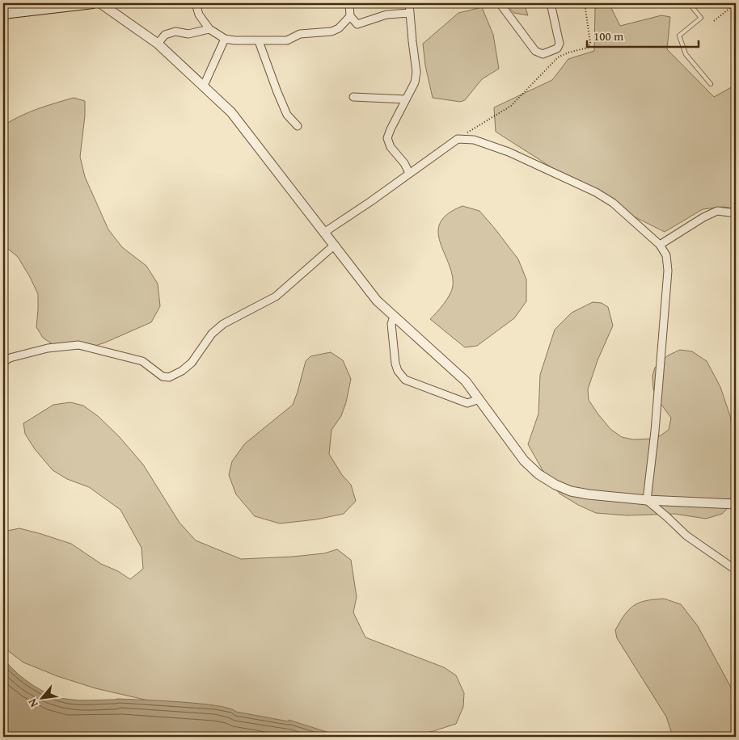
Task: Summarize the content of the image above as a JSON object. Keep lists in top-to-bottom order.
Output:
{
  "scale_bar": "100 m",
  "north": "bottom left"
}
